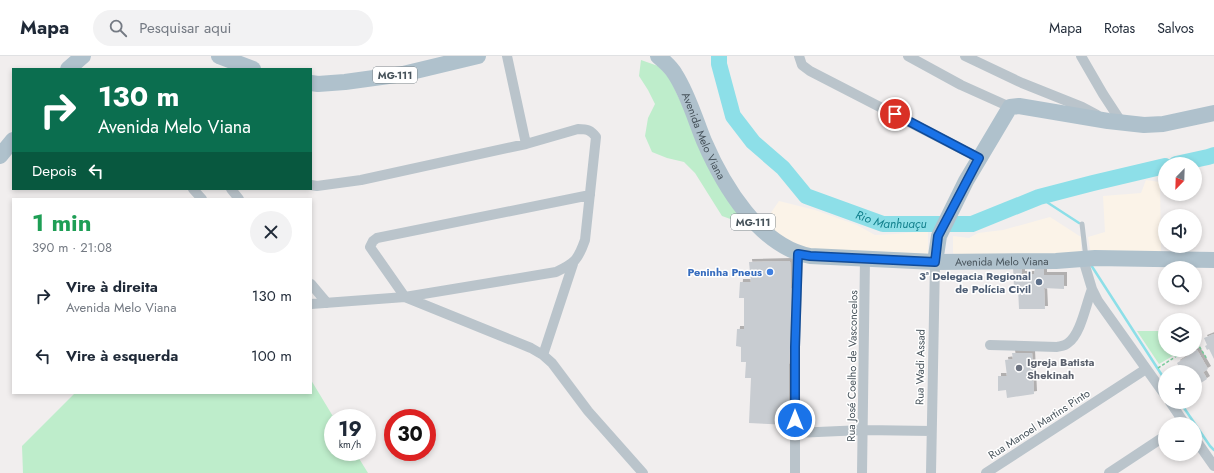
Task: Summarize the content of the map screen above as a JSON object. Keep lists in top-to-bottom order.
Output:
{
  "streets": {
    "main road": ["MG-111", "Avenida Melo Viana"],
    "street": ["Rua José Coelho de Vasconcelos", "Rua Wadi Assad", "Rua Manoel Martins Pinto"]
  },
  "crossings": [
    ["Avenida Melo Viana", "Rua José Coelho de Vasconcelos"],
    ["Avenida Melo Viana", "Rua Wadi Assad"]
  ],
  "water": ["Rio Manhuaçu"],
  "places": ["Peninha Pneus", "3ª Delegacia Regional de Polícia Civil", "Igreja Batista Shekinah"],
  "north": "bottom left",
  "page": {
    "header": "Mapa",
    "search": "Pesquisar aqui",
    "nav": ["Mapa", "Rotas", "Salvos"],
    "turn": ["130 m", "Avenida Melo Viana"],
    "then": "Depois",
    "map_buttons": ["+", "−"],
    "heading": ["1 min", "390 m · 21:08"],
    "list": [
      {
        "name": "Vire à direita",
        "note": "Avenida Melo Viana",
        "value": "130 m"
      },
      {
        "name": "Vire à esquerda",
        "value": "100 m"
      }
    ],
    "speed": "19 km/h",
    "limit": "30"
  }
}
